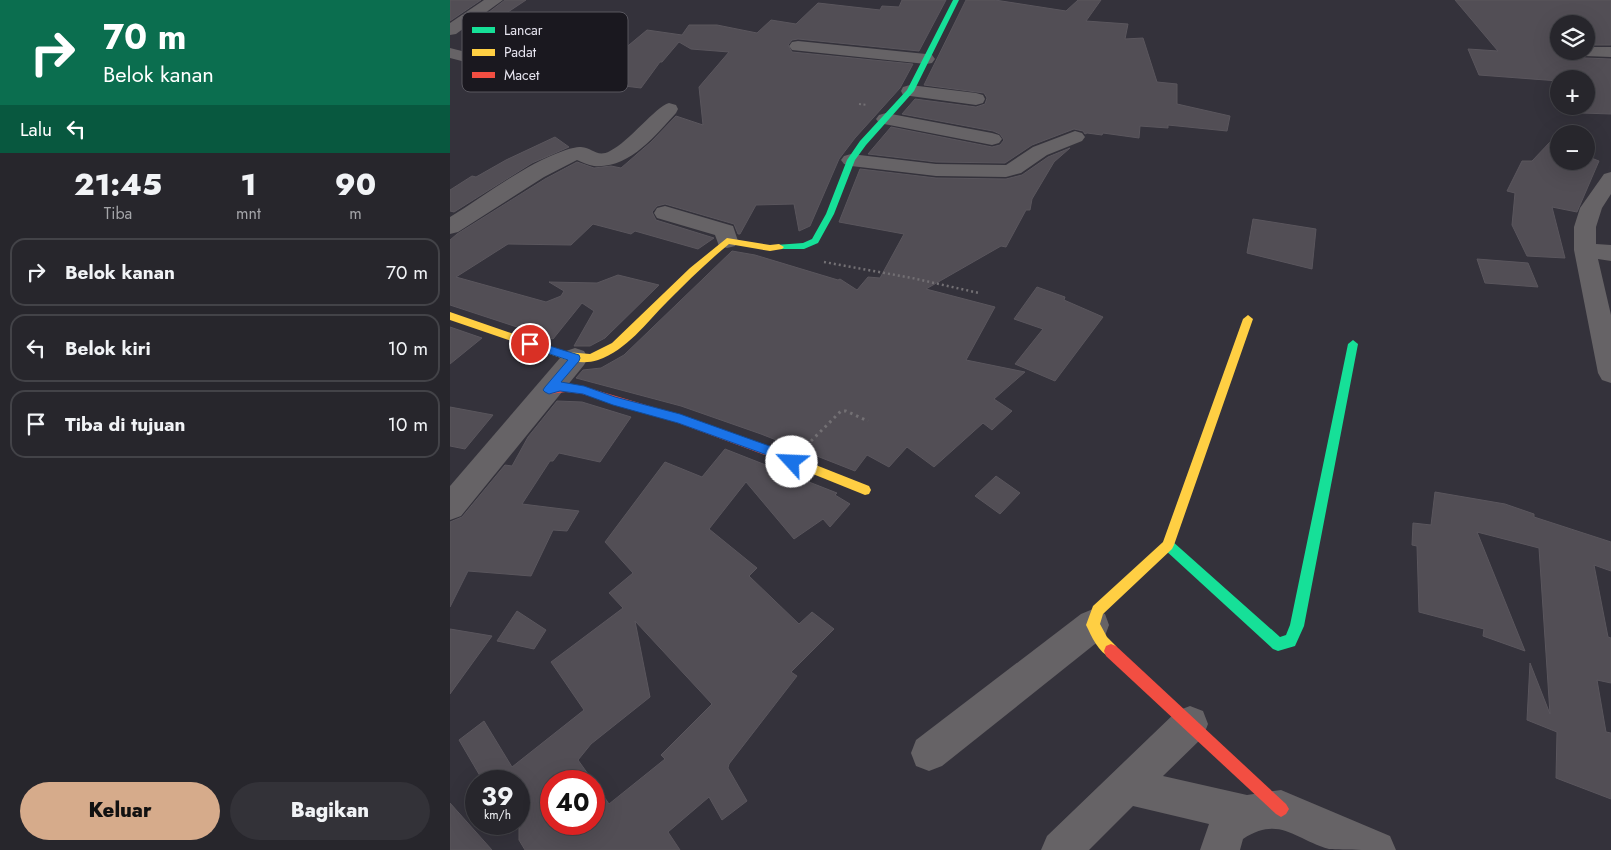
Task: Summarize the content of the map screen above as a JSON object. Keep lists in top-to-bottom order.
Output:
{
  "legend": ["Lancar", "Padat", "Macet"],
  "page": {
    "turn": ["70 m", "Belok kanan"],
    "map_buttons": ["+", "−"],
    "then": "Lalu",
    "eta": [
      "21:45",
      "Tiba",
      "1",
      "mnt",
      "90",
      "m"
    ],
    "list": [
      {
        "name": "Belok kanan",
        "value": "70 m"
      },
      {
        "name": "Belok kiri",
        "value": "10 m"
      },
      {
        "name": "Tiba di tujuan",
        "value": "10 m"
      }
    ],
    "speed": "39 km/h",
    "limit": "40",
    "buttons": ["Keluar", "Bagikan"]
  }
}
